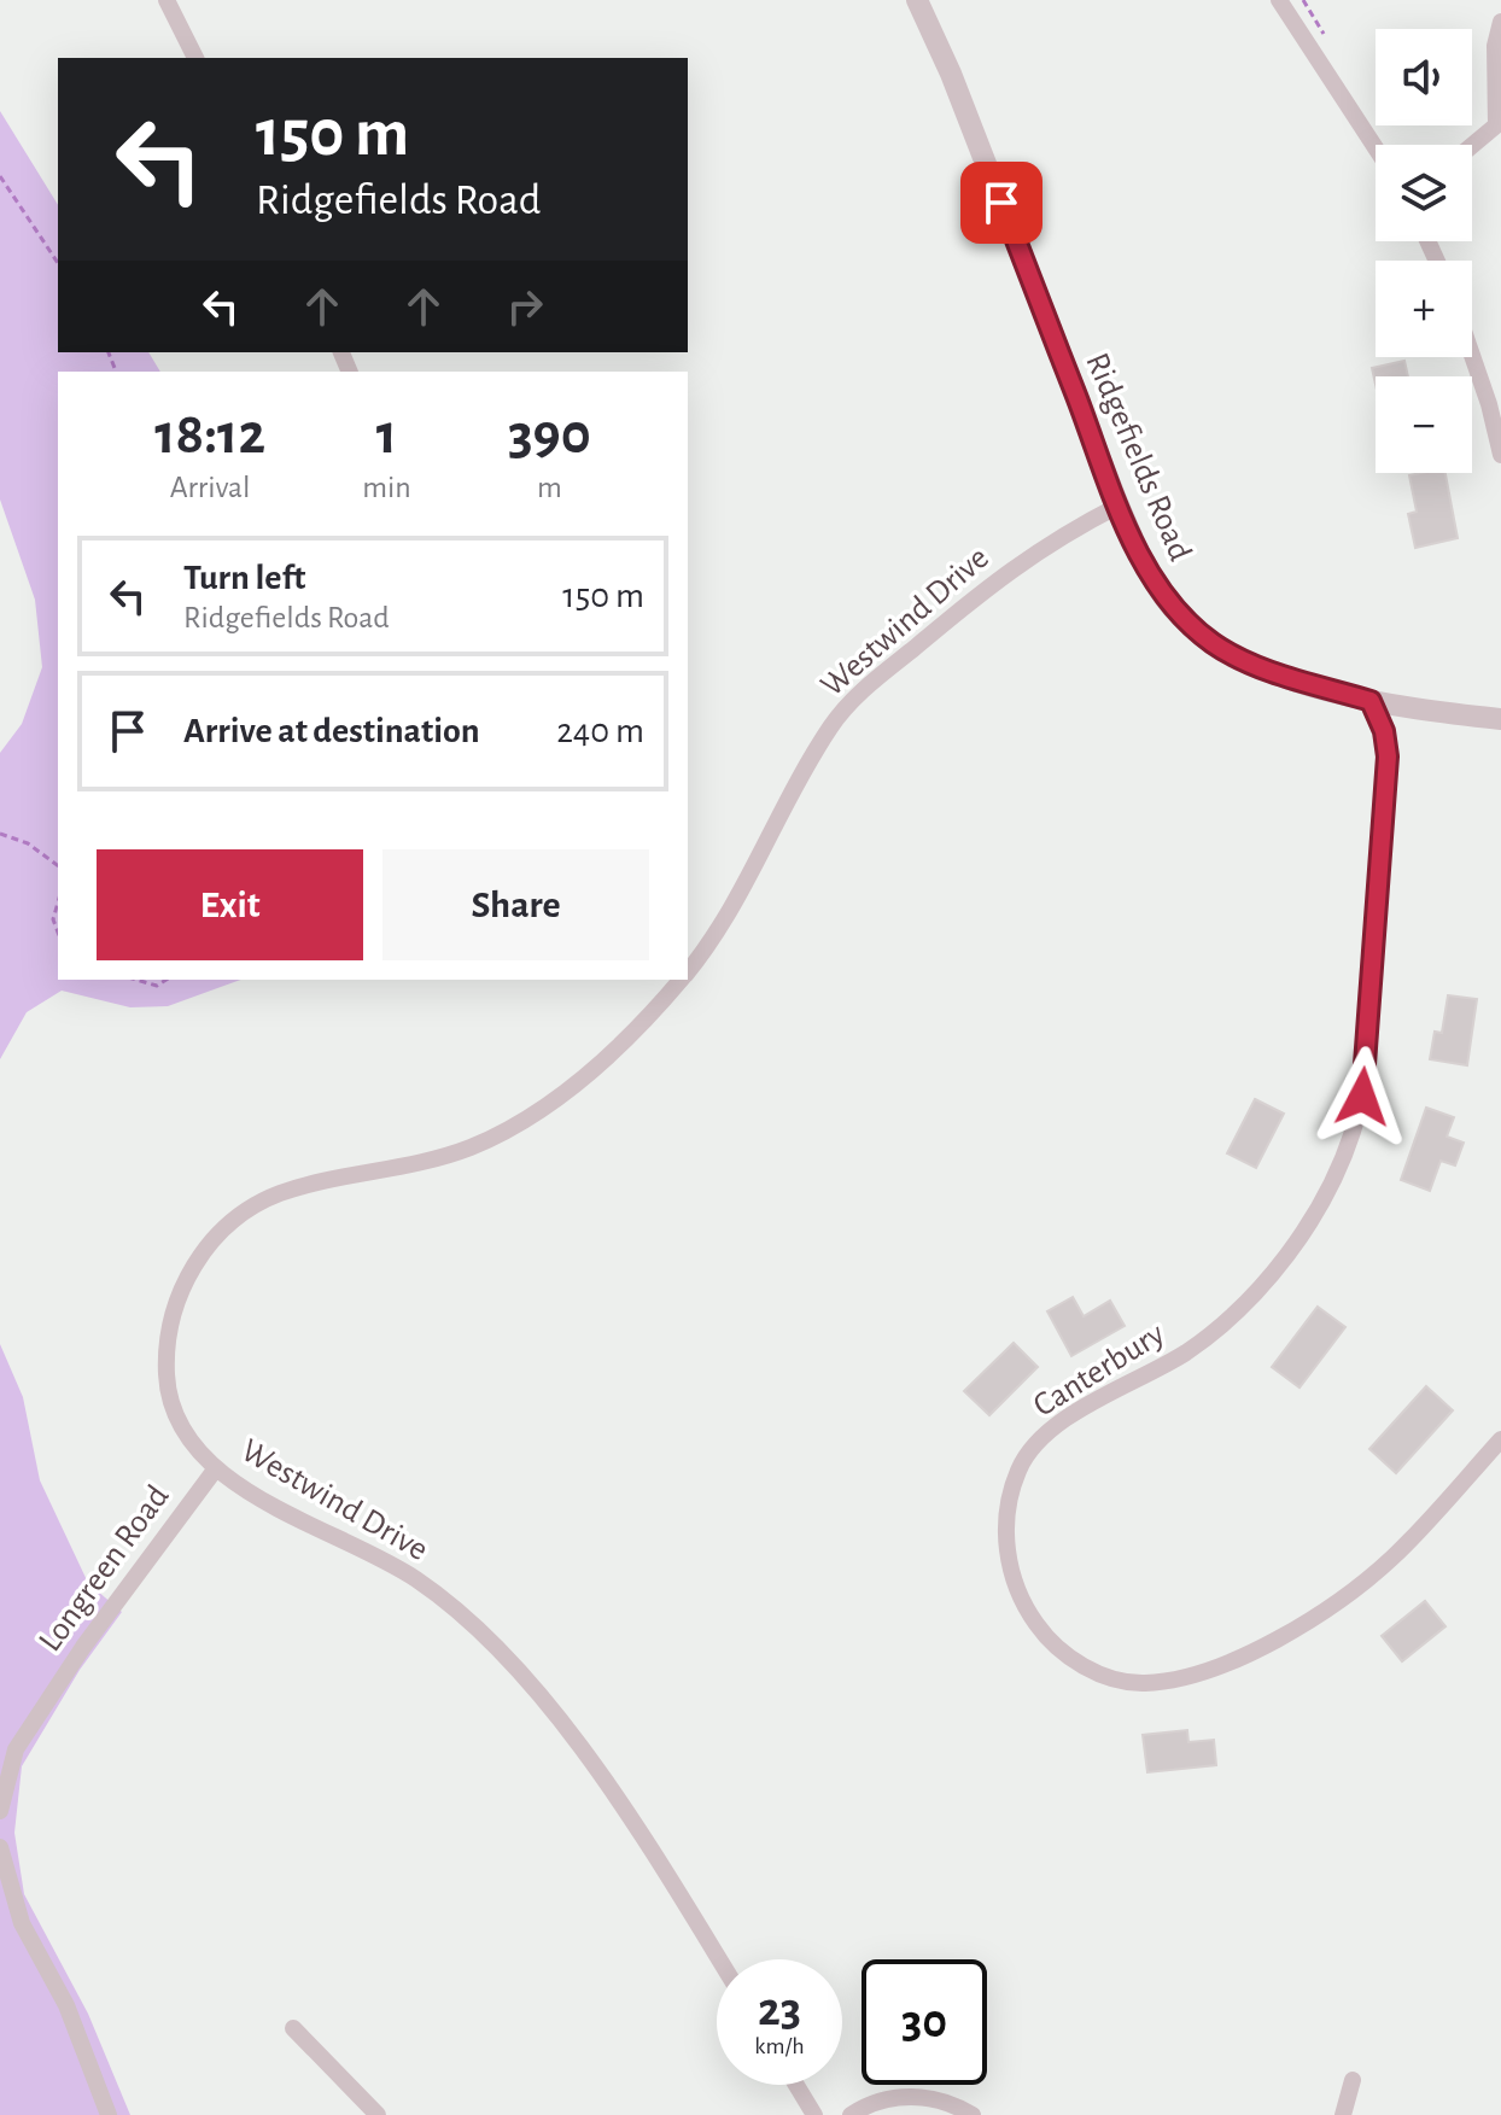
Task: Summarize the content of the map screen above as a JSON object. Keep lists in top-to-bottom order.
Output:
{
  "streets": {
    "street": [
      "Ridgefields Road",
      "Westwind Drive",
      "Canterbury",
      "Longreen Road"
    ]
  },
  "crossings": [
    ["Ridgefields Road", "Westwind Drive"],
    ["Ridgefields Road", "Canterbury"],
    ["Westwind Drive", "Longreen Road"]
  ],
  "page": {
    "map_buttons": ["+", "−"],
    "turn": ["150 m", "Ridgefields Road"],
    "eta": [
      "18:12",
      "Arrival",
      "1",
      "min",
      "390",
      "m"
    ],
    "list": [
      {
        "name": "Turn left",
        "note": "Ridgefields Road",
        "value": "150 m"
      },
      {
        "name": "Arrive at destination",
        "value": "240 m"
      }
    ],
    "buttons": ["Exit", "Share"],
    "speed": "23 km/h",
    "limit": "30"
  }
}
